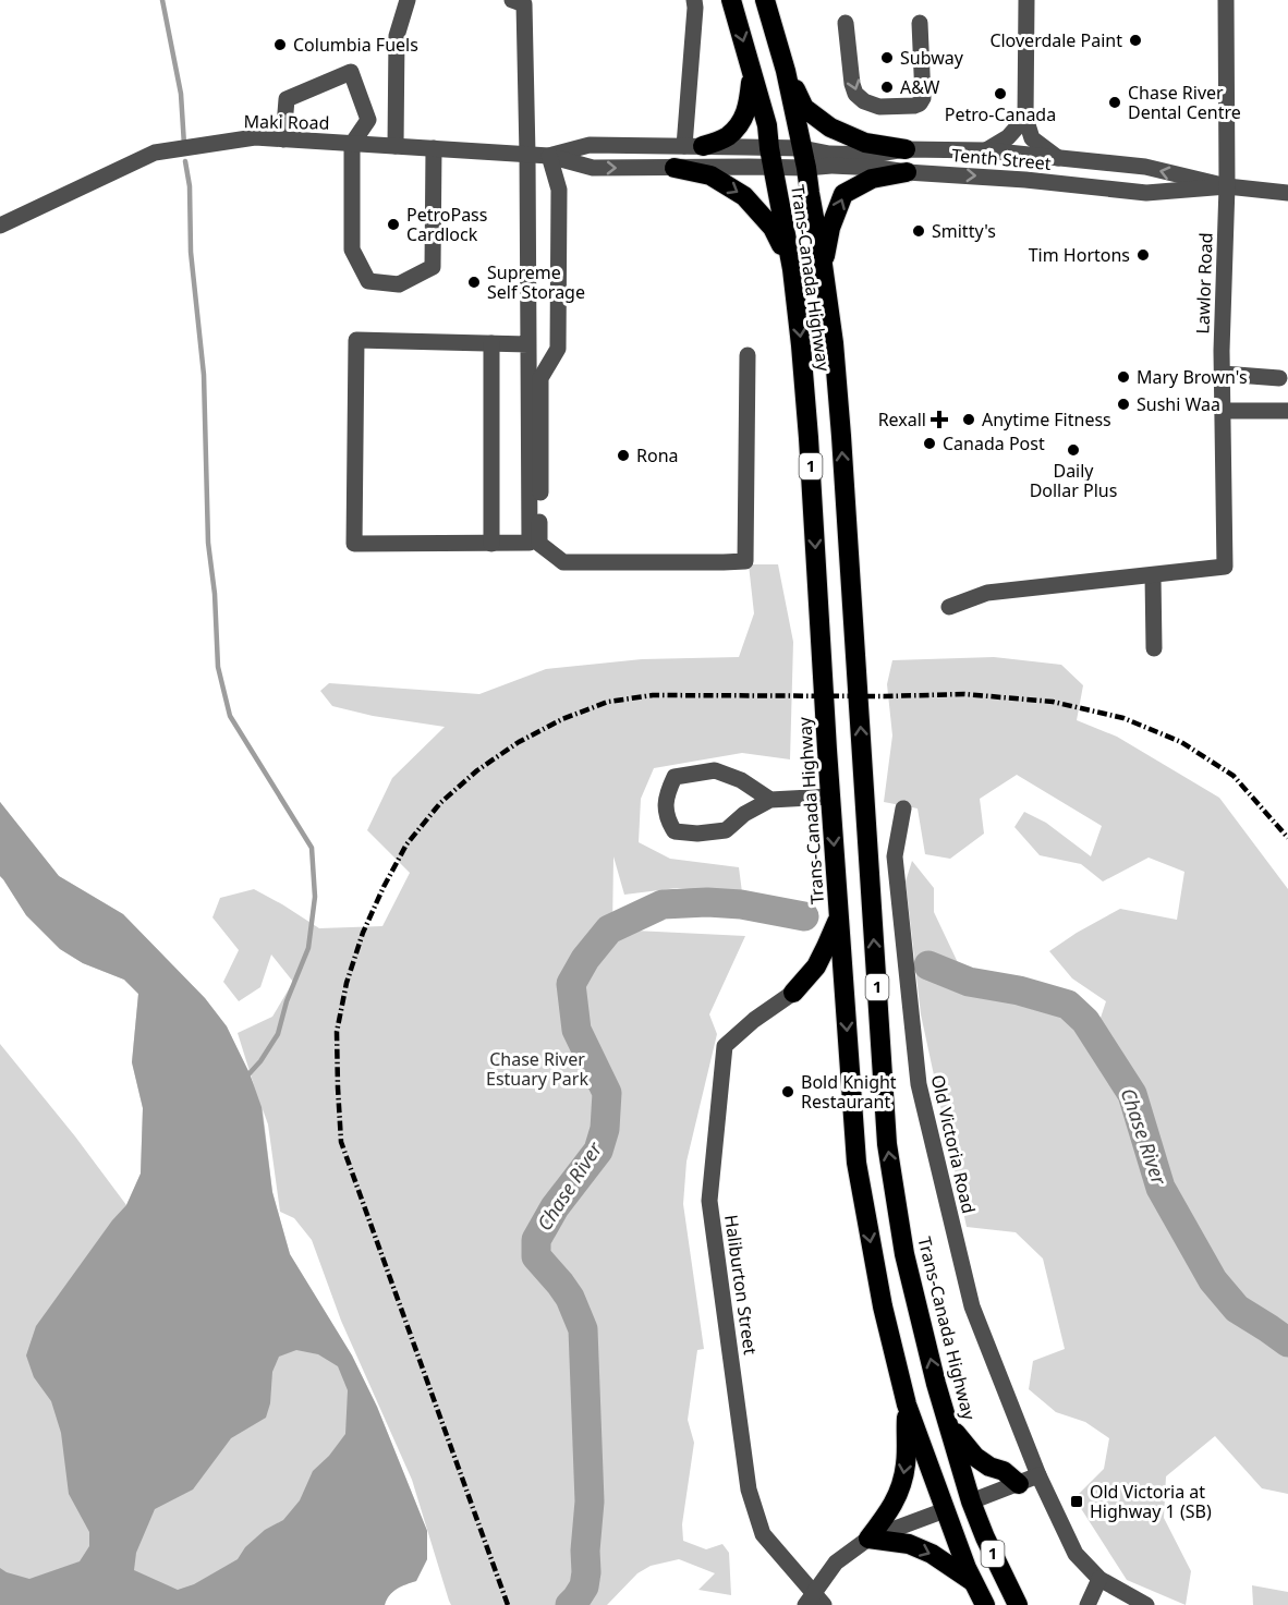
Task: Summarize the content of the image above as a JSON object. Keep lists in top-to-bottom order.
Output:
{
  "streets": {
    "highway": ["Trans-Canada Highway", "1"],
    "street": [
      "Maki Road",
      "Tenth Street",
      "Lawlor Road",
      "Old Victoria Road",
      "Haliburton Street"
    ]
  },
  "crossings": [
    ["Maki Road", "Tenth Street"],
    ["Maki Road", "Trans-Canada Highway"],
    ["Tenth Street", "Trans-Canada Highway"],
    ["Tenth Street", "Lawlor Road"],
    ["Trans-Canada Highway", "Haliburton Street"]
  ],
  "water": ["Chase River"],
  "parks": ["Chase River Estuary Park"],
  "places": {
    "other": [
      "Cloverdale Paint",
      "Columbia Fuels",
      "Subway",
      "A&W",
      "Petro-Canada",
      "Chase River Dental Centre",
      "PetroPass Cardlock",
      "Smitty's",
      "Tim Hortons",
      "Supreme Self Storage",
      "Mary Brown's",
      "Sushi Waa",
      "Anytime Fitness",
      "Canada Post",
      "Daily Dollar Plus",
      "Rona",
      "Bold Knight Restaurant"
    ],
    "health": ["Rexall"],
    "transit": ["Old Victoria at Highway 1 (SB)"]
  }
}
